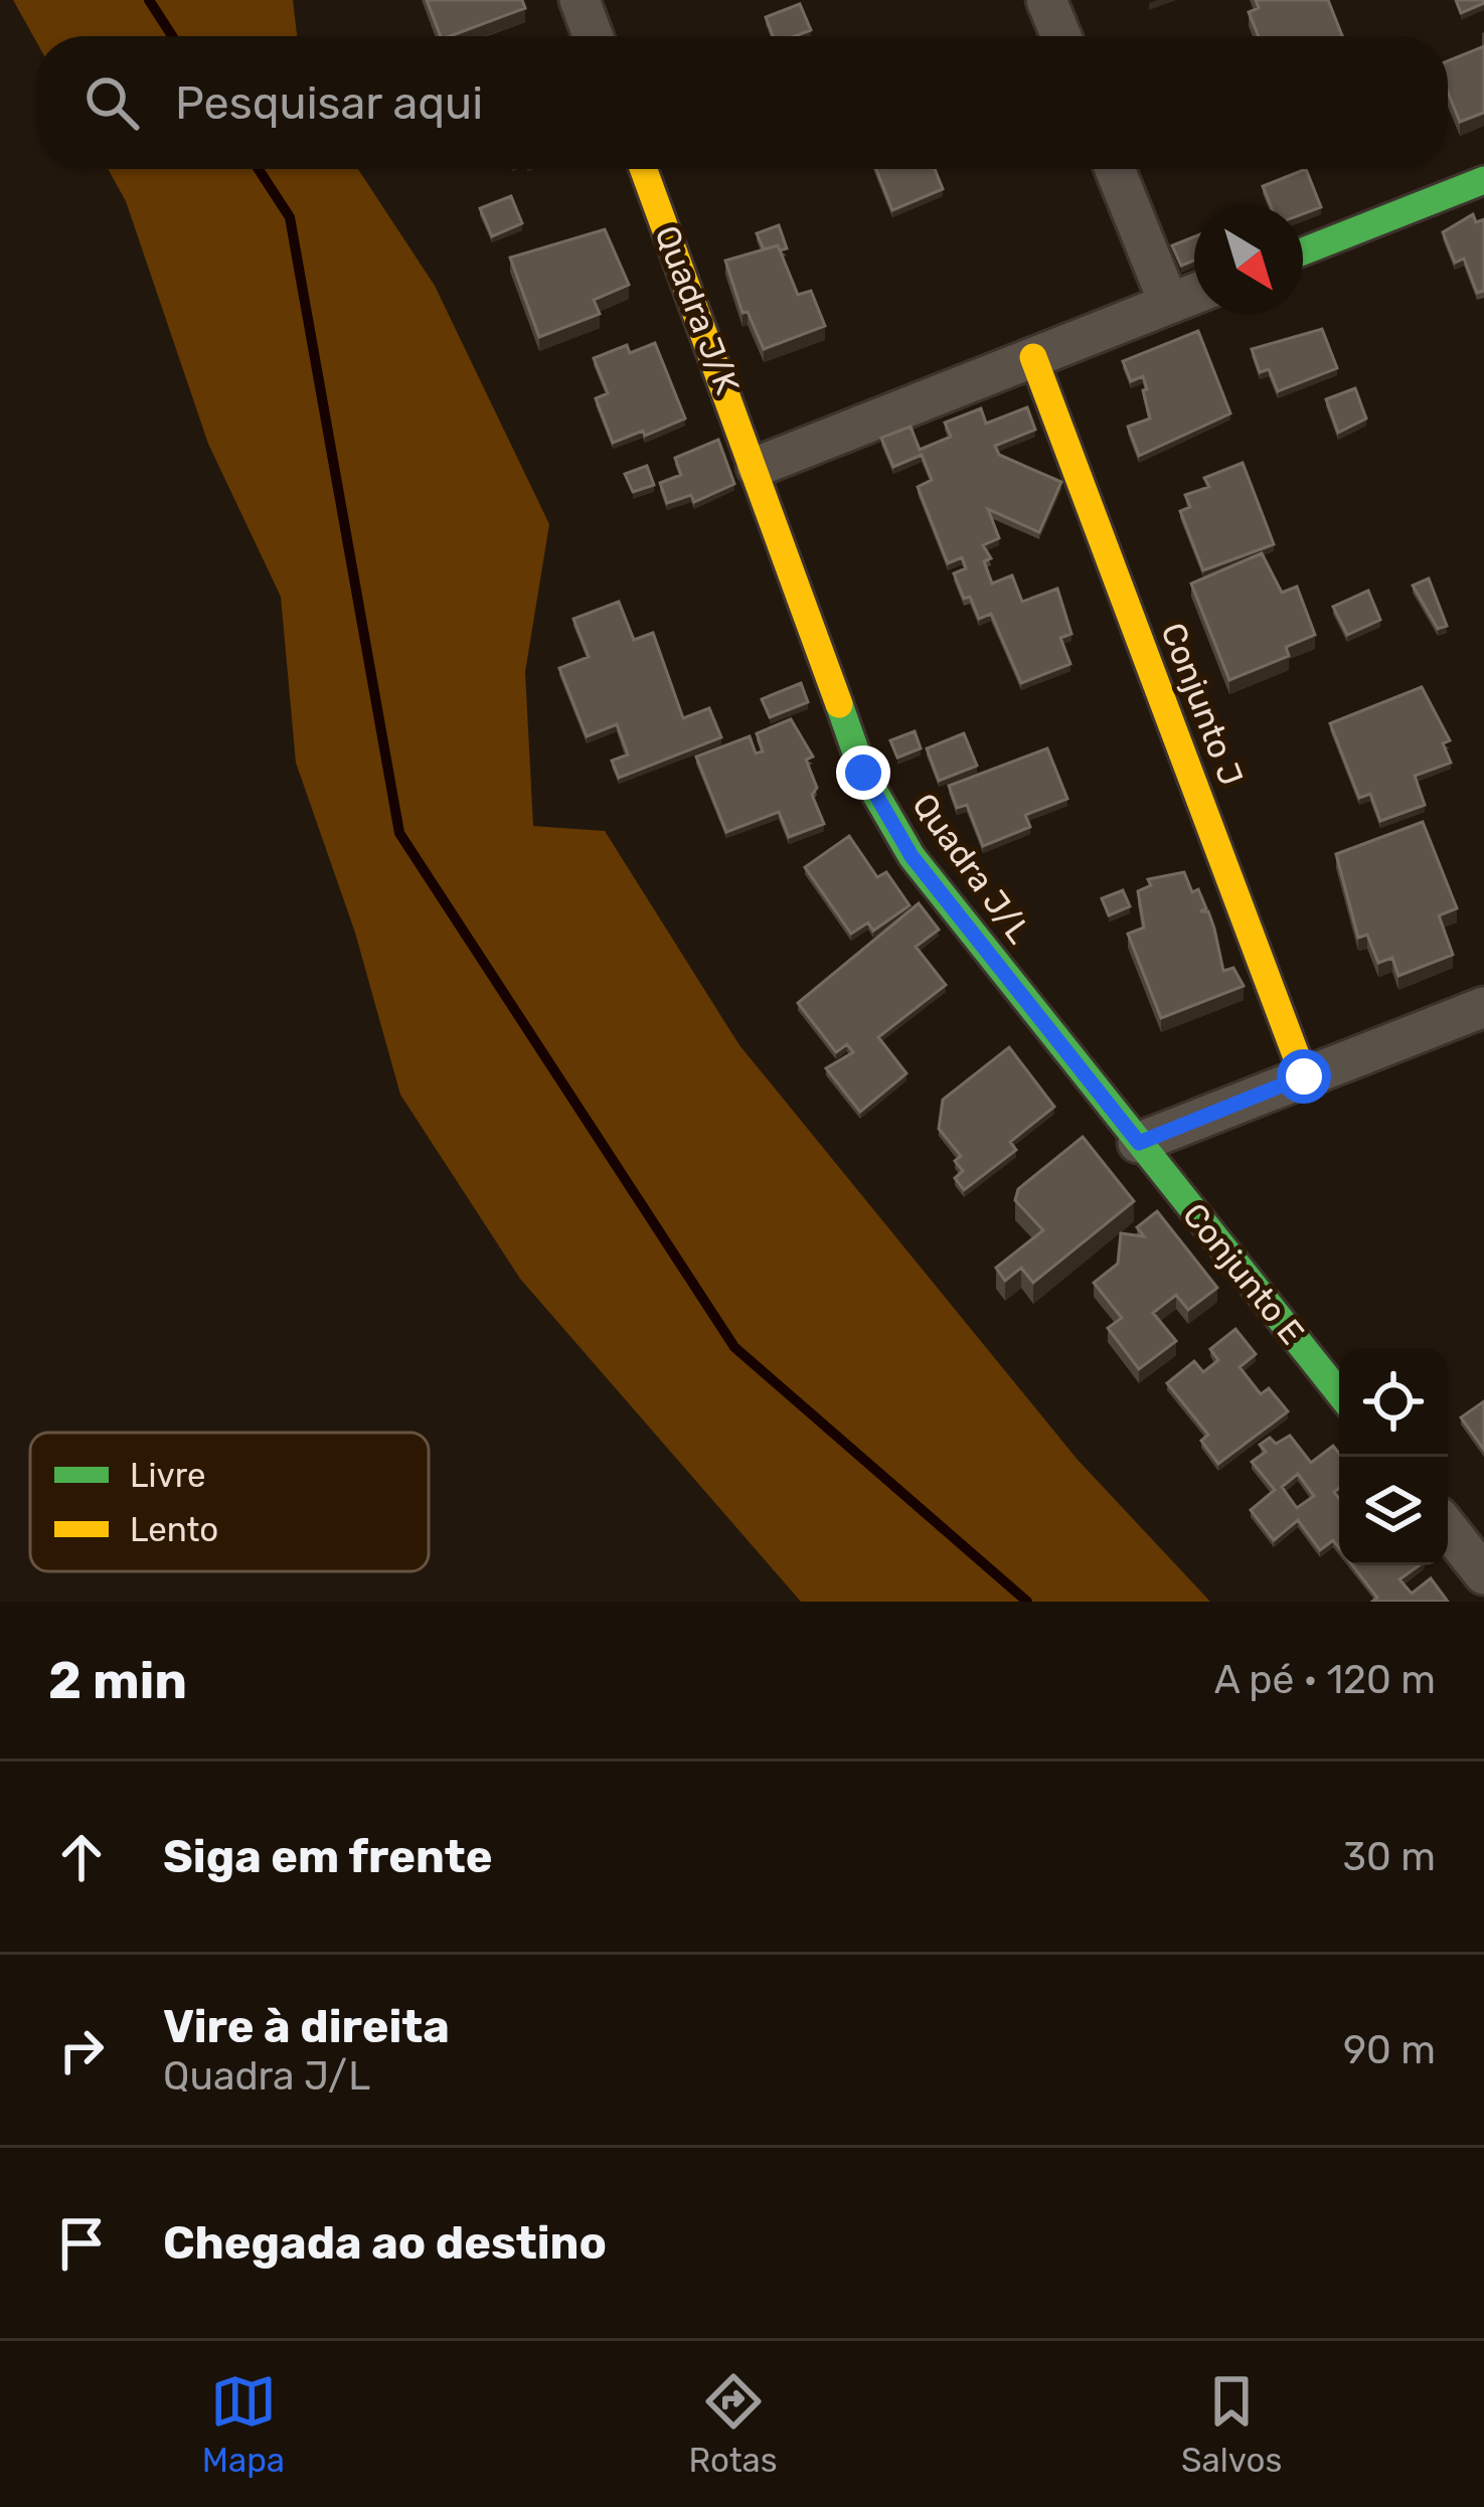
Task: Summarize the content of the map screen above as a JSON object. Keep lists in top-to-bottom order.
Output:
{
  "streets": {
    "street": [
      "Quadra J/K",
      "Conjunto J",
      "Quadra J/L",
      "Conjunto E"
    ]
  },
  "crossings": [
    ["Quadra J/K", "Quadra J/L"],
    ["Quadra J/L", "Conjunto E"]
  ],
  "legend": ["Livre", "Lento"],
  "north": "bottom right",
  "page": {
    "search": "Pesquisar aqui",
    "heading": ["2 min", "A pé · 120 m"],
    "list": [
      ["Siga em frente", "30 m"],
      ["Vire à direita", "Quadra J/L", "90 m"],
      "Chegada ao destino"
    ],
    "nav": ["Mapa", "Rotas", "Salvos"]
  }
}
